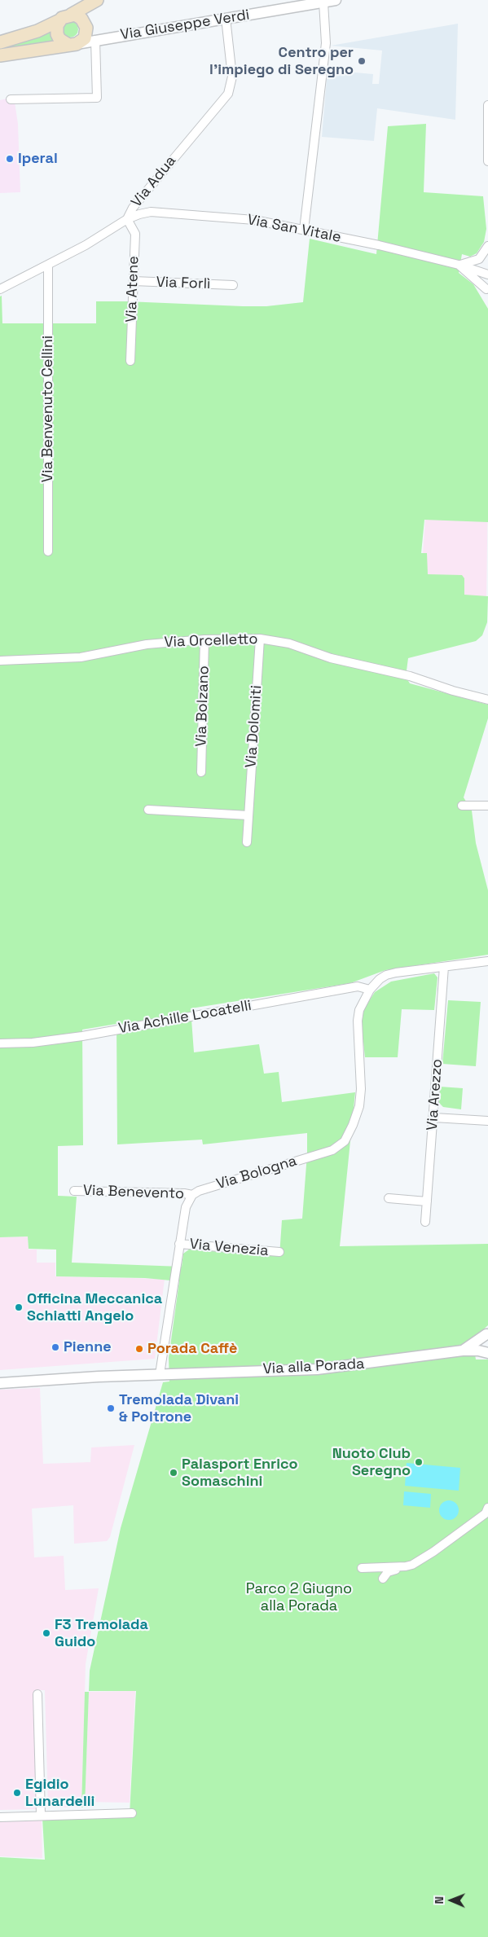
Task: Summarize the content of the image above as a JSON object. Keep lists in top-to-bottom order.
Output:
{
  "streets": {
    "main road": ["Via Giuseppe Verdi"],
    "street": [
      "Via Adua",
      "Via San Vitale",
      "Via Forlì",
      "Via Atene",
      "Via Benvenuto Cellini",
      "Via Orcelletto",
      "Via Bolzano",
      "Via Dolomiti",
      "Via Achille Locatelli",
      "Via Arezzo",
      "Via Bologna",
      "Via Benevento",
      "Via Venezia",
      "Via alla Porada"
    ]
  },
  "crossings": [
    ["Via Giuseppe Verdi", "Via Adua"],
    ["Via Adua", "Via San Vitale"],
    ["Via Adua", "Via Atene"],
    ["Via Adua", "Via Benvenuto Cellini"],
    ["Via San Vitale", "Via Atene"],
    ["Via Forlì", "Via Atene"],
    ["Via Orcelletto", "Via Bolzano"],
    ["Via Orcelletto", "Via Dolomiti"],
    ["Via Achille Locatelli", "Via Bologna"],
    ["Via Bologna", "Via Benevento"]
  ],
  "parks": ["Parco 2 Giugno alla Porada"],
  "places": [
    "Centro per l'impiego di Seregno",
    "Iperal",
    "Officina Meccanica Schiatti Angelo",
    "Pienne",
    "Porada Caffè",
    "Tremolada Divani & Poltrone",
    "Nuoto Club Seregno",
    "Palasport Enrico Somaschini",
    "F3 Tremolada Guido",
    "Egidio Lunardelli"
  ],
  "north": "left"
}
